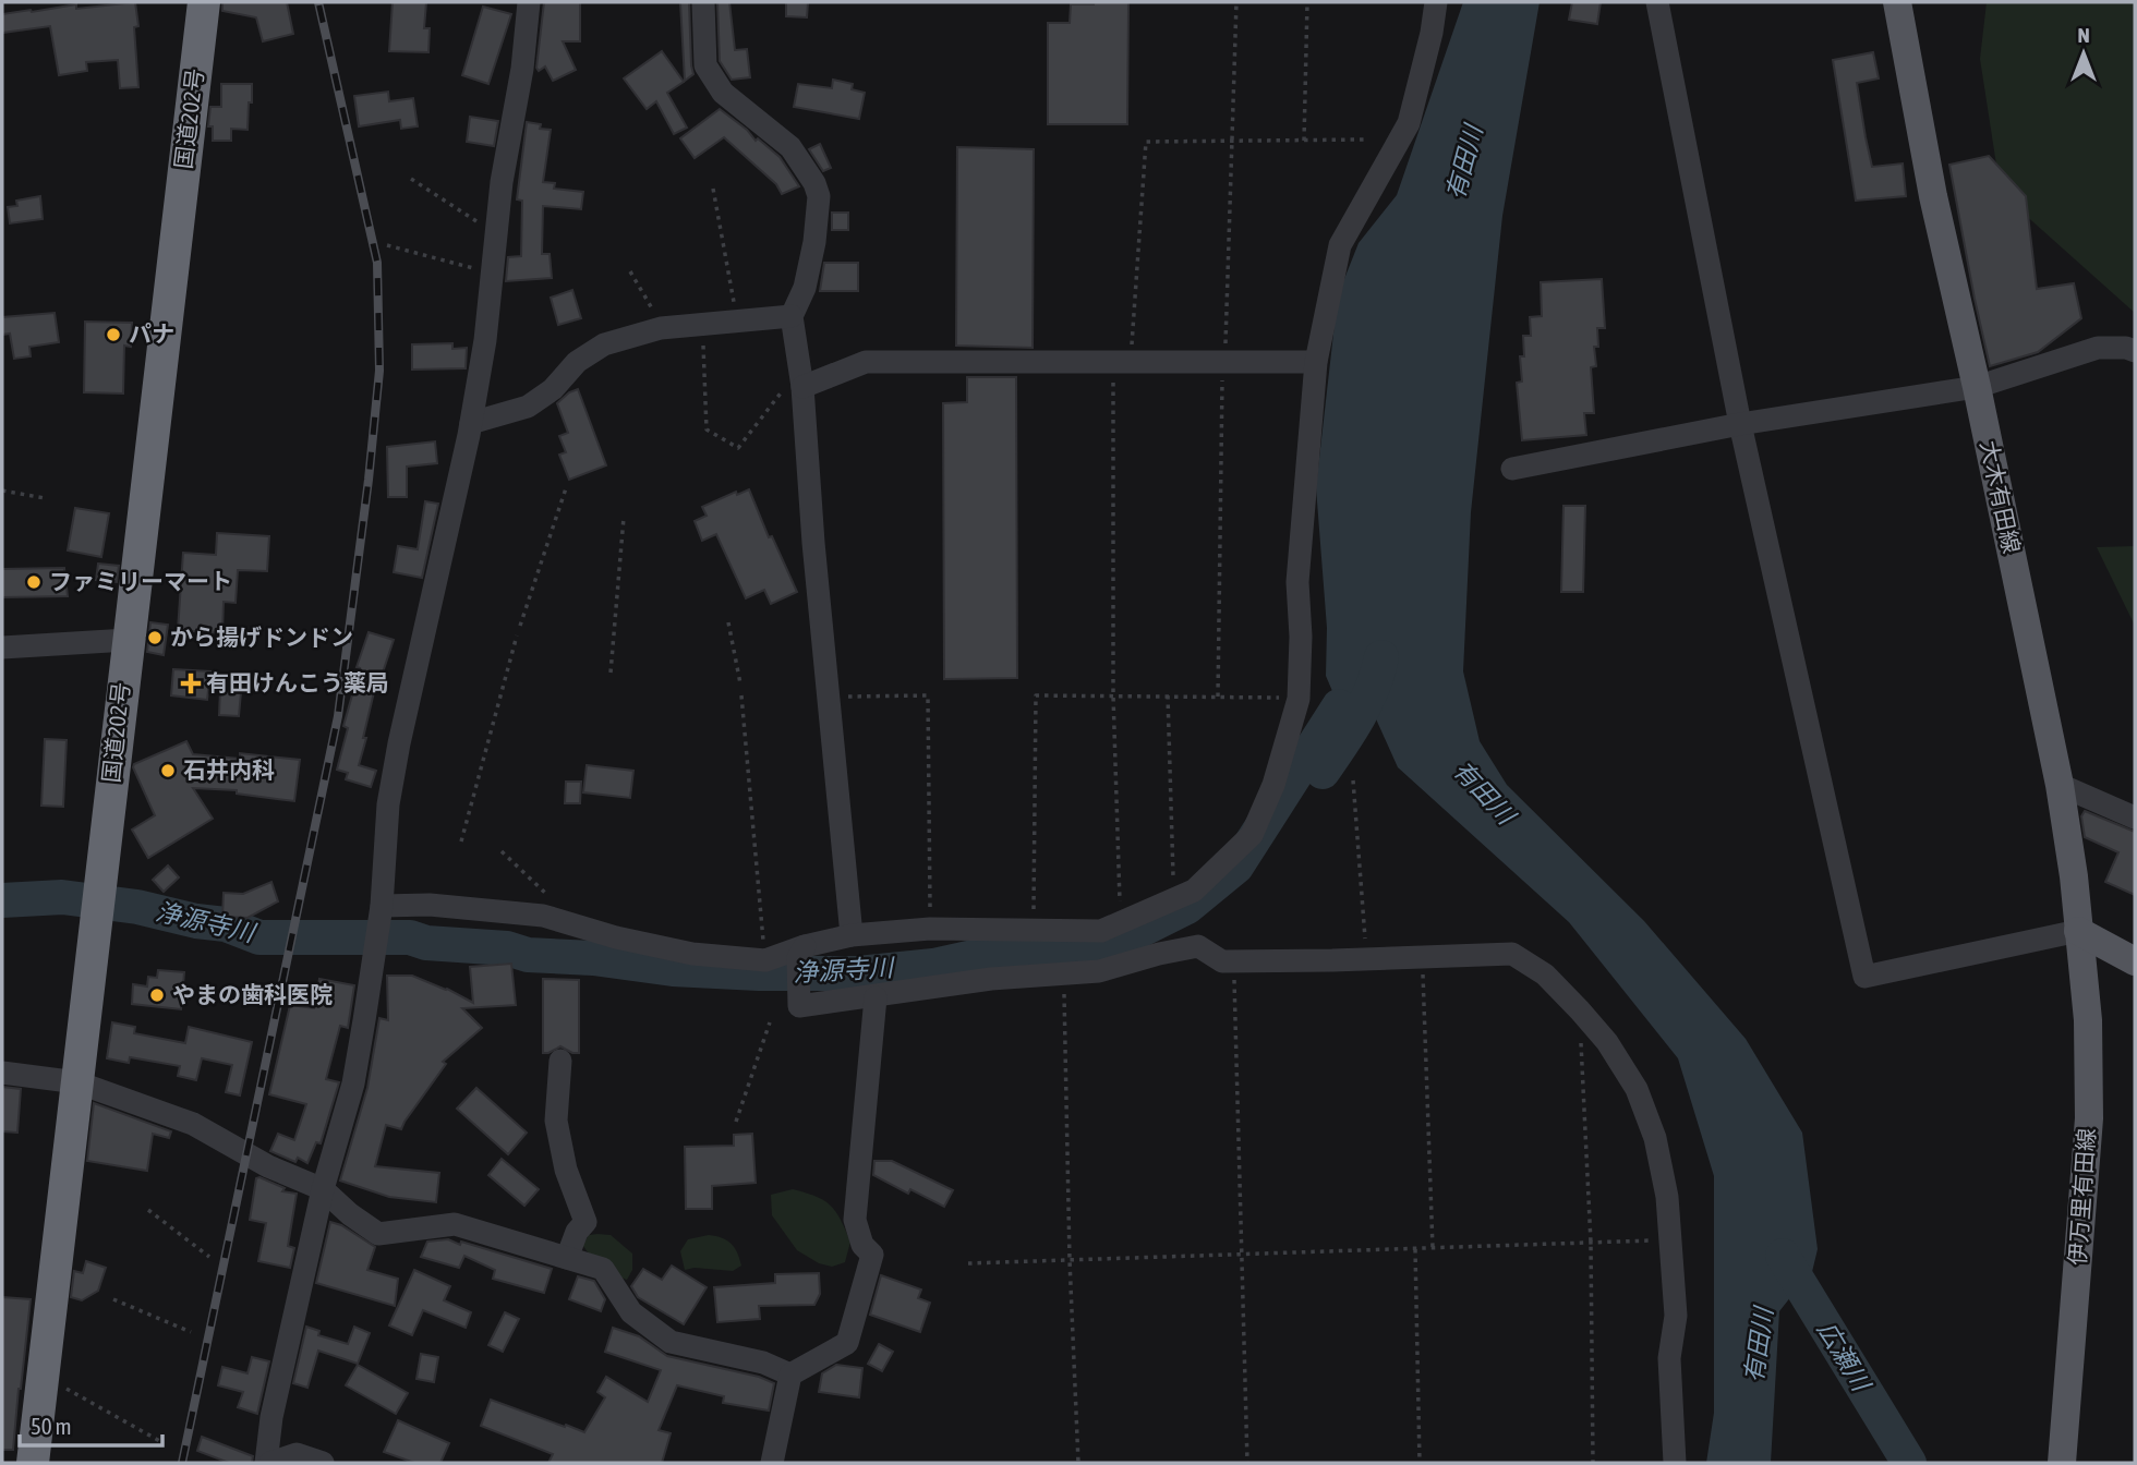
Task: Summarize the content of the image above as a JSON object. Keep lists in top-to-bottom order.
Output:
{
  "streets": {
    "highway": ["国道202号"],
    "main road": ["大木有田線", "伊万里有田線"]
  },
  "crossings": [
    ["大木有田線", "伊万里有田線"]
  ],
  "water": ["有田川", "浄源寺川", "広瀬川"],
  "places": {
    "other": [
      "パナ",
      "ファミリーマート",
      "から揚げドンドン",
      "石井内科",
      "やまの歯科医院"
    ],
    "health": ["有田けんこう薬局"]
  },
  "scale_bar": "50 m",
  "north": "top"
}
